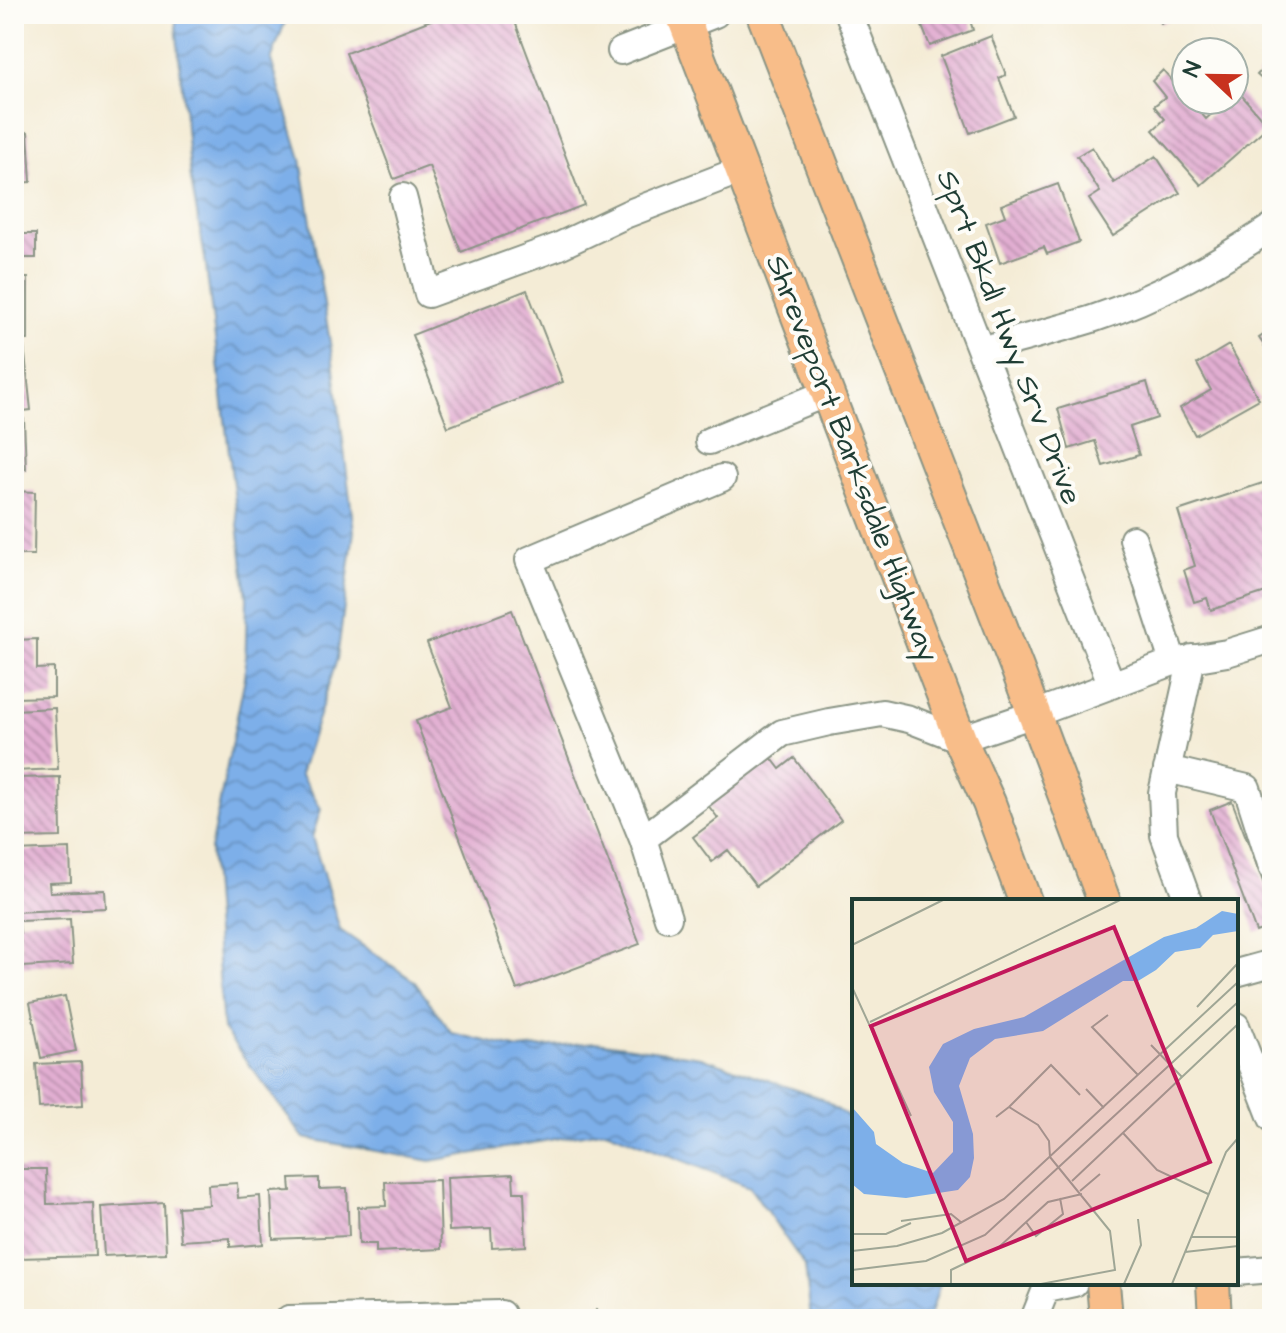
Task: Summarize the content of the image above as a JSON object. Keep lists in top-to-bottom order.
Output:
{
  "streets": {
    "main road": ["Shreveport Barksdale Highway"],
    "street": ["Sprt Bkdl Hwy Srv Drive"]
  },
  "north": "left"
}
